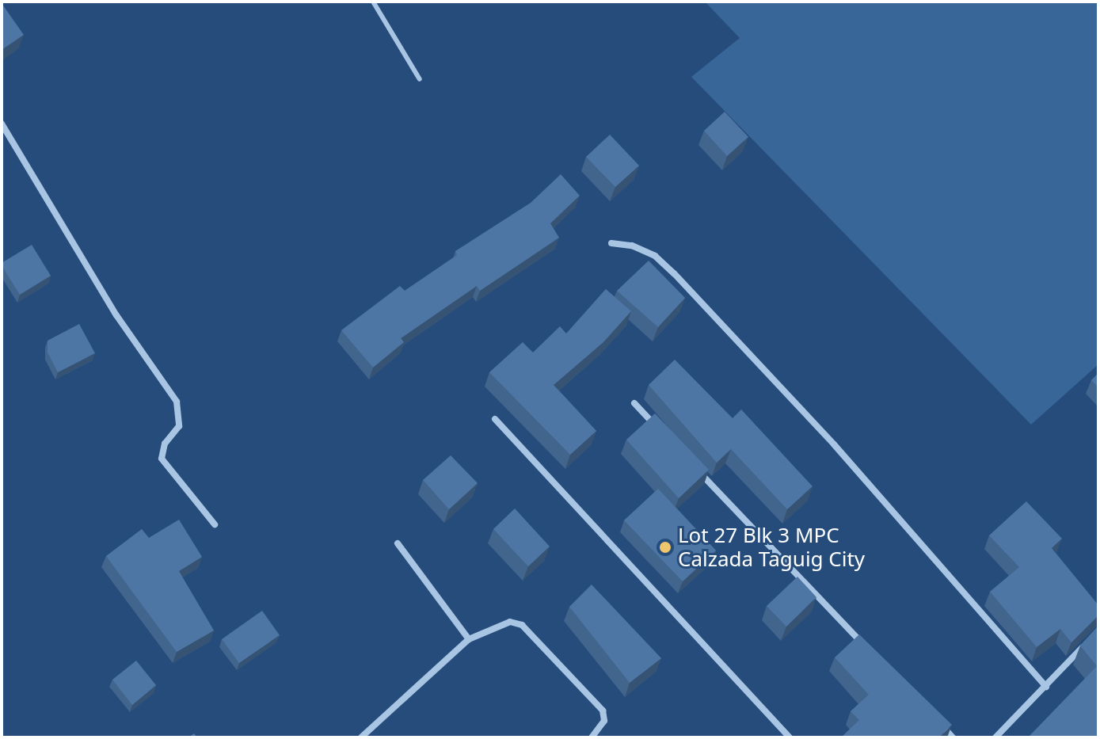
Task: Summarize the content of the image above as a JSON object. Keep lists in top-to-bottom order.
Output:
{
  "places": ["Lot 27 Blk 3 MPC Calzada Taguig City"]
}
